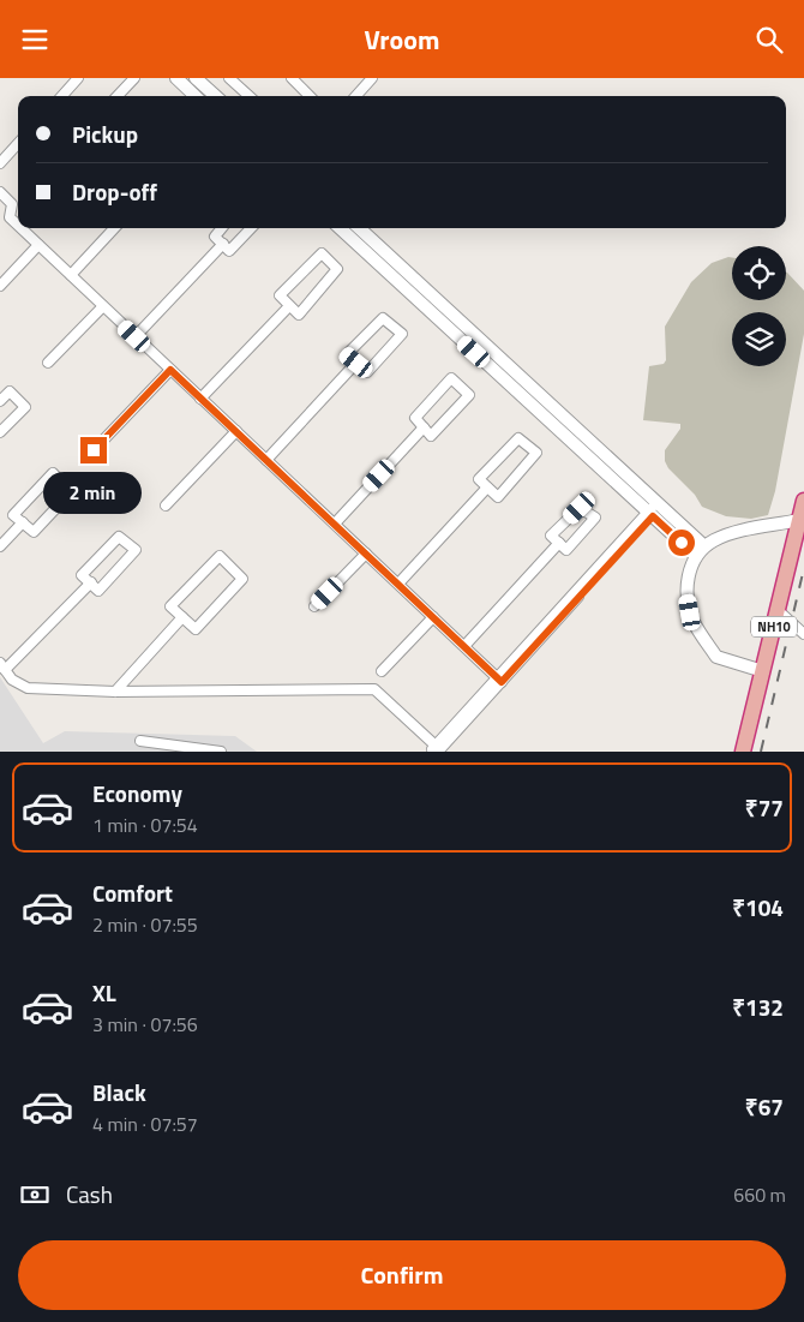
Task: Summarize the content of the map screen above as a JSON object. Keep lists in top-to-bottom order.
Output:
{
  "streets": {
    "highway": ["NH10"]
  },
  "page": {
    "header": "Vroom",
    "banner": ["Pickup", "Drop-off"],
    "bubble": "2 min",
    "list": [
      {
        "name": "Economy",
        "note": "1 min · 07:54",
        "value": "₹77"
      },
      {
        "name": "Comfort",
        "note": "2 min · 07:55",
        "value": "₹104"
      },
      {
        "name": "XL",
        "note": "3 min · 07:56",
        "value": "₹132"
      },
      {
        "name": "Black",
        "note": "4 min · 07:57",
        "value": "₹67"
      }
    ],
    "pay": ["Cash", "660 m"],
    "buttons": "Confirm"
  }
}
